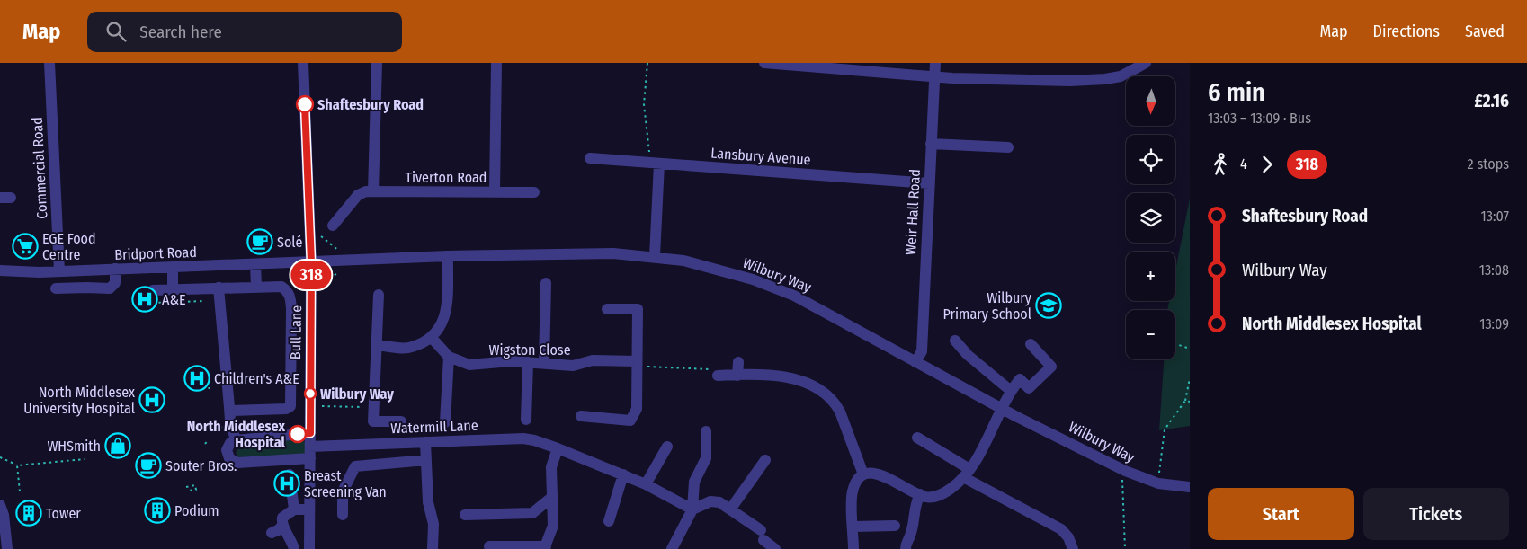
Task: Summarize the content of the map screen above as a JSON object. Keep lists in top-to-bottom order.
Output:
{
  "streets": {
    "street": [
      "Lansbury Avenue",
      "Commercial Road",
      "Tiverton Road",
      "Weir Hall Road",
      "Bridport Road",
      "Wilbury Way",
      "Bull Lane",
      "Wigston Close",
      "Watermill Lane"
    ]
  },
  "crossings": [
    ["Lansbury Avenue", "Weir Hall Road"],
    ["Commercial Road", "Bridport Road"],
    ["Weir Hall Road", "Wilbury Way"],
    ["Bridport Road", "Wilbury Way"],
    ["Bridport Road", "Bull Lane"],
    ["Wilbury Way", "Bull Lane"],
    ["Bull Lane", "Watermill Lane"]
  ],
  "places": {
    "other": ["Shaftesbury Road", "Wilbury Way", "North Middlesex Hospital"],
    "cafe": ["Solé", "Souter Bros."],
    "supermarket": ["EGE Food Centre"],
    "hospital": [
      "A&E",
      "Children's A&E",
      "North Middlesex University Hospital",
      "Breast Screening Van"
    ],
    "school or university": ["Wilbury Primary School"],
    "shop": ["WHSmith"],
    "building": ["Podium", "Tower"]
  },
  "lines": ["bus line 318"],
  "north": "bottom",
  "page": {
    "header": "Map",
    "search": "Search here",
    "nav": ["Map", "Directions", "Saved"],
    "on_map": "318",
    "heading": ["6 min", "13:03 – 13:09 · Bus", "£2.16"],
    "map_buttons": ["+", "−"],
    "legs": ["4", "318", "2 stops"],
    "list": [
      {
        "name": "Shaftesbury Road",
        "value": "13:07"
      },
      {
        "name": "Wilbury Way",
        "value": "13:08"
      },
      {
        "name": "North Middlesex Hospital",
        "value": "13:09"
      }
    ],
    "buttons": ["Start", "Tickets"]
  }
}
